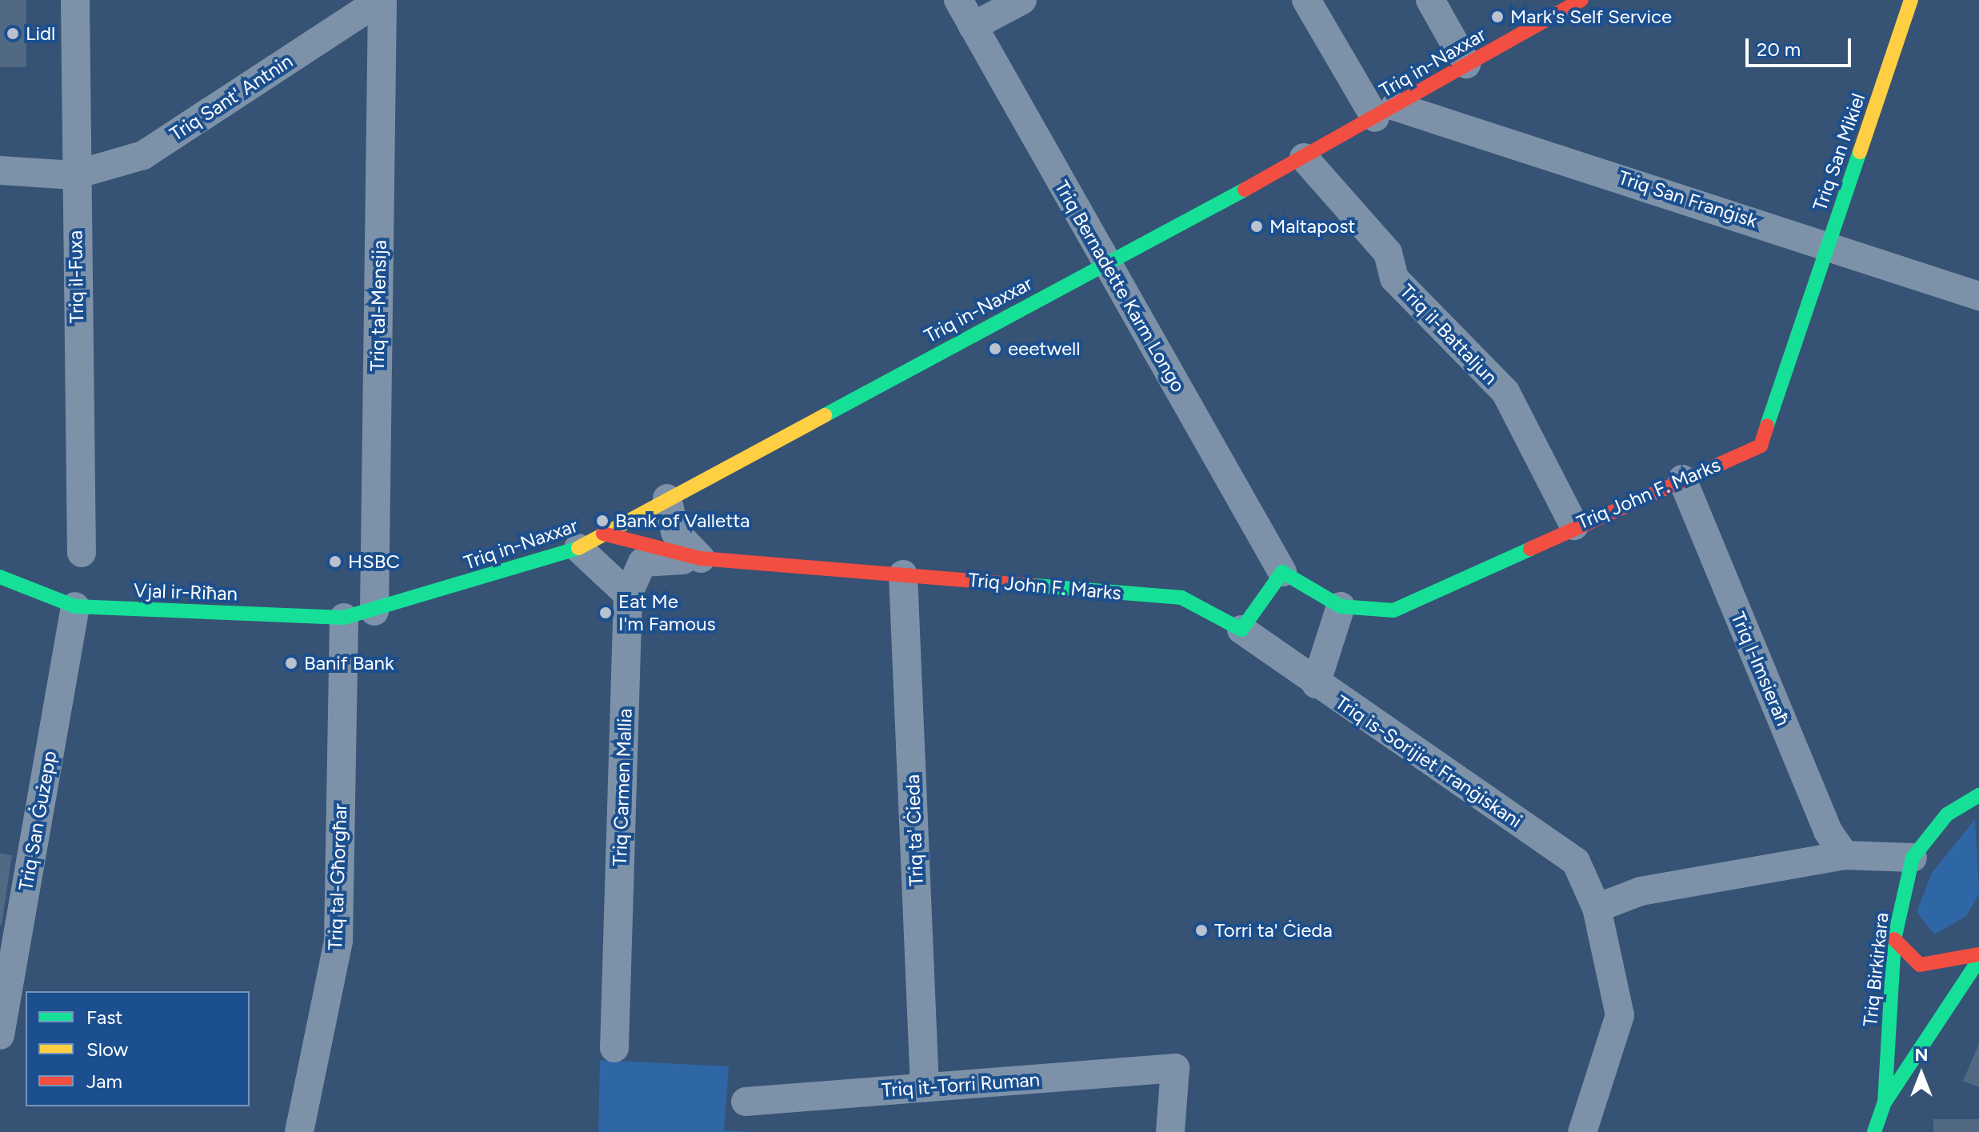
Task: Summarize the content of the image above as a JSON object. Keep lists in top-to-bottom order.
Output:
{
  "streets": {
    "street": [
      "Triq in-Naxxar",
      "Triq Sant' Antnin",
      "Triq San Mikiel",
      "Triq San Franġisk",
      "Triq il-Fuxa",
      "Triq Bernadette Karm Longo",
      "Triq tal-Mensija",
      "Triq il-Battaljun",
      "Triq John F. Marks",
      "Vjal ir-Riħan",
      "Triq l-Imsieraħ",
      "Triq is-Sorijiet Franġiskani",
      "Triq Carmen Mallia",
      "Triq San Ġużepp",
      "Triq ta' Ċieda",
      "Triq tal-Għorgħar",
      "Triq Birkirkara",
      "Triq it-Torri Ruman"
    ]
  },
  "crossings": [
    ["Triq in-Naxxar", "Triq San Franġisk"],
    ["Triq in-Naxxar", "Triq Bernadette Karm Longo"],
    ["Triq in-Naxxar", "Triq tal-Mensija"],
    ["Triq in-Naxxar", "Triq il-Battaljun"],
    ["Triq in-Naxxar", "Triq John F. Marks"],
    ["Triq in-Naxxar", "Vjal ir-Riħan"],
    ["Triq Sant' Antnin", "Triq il-Fuxa"],
    ["Triq Sant' Antnin", "Triq tal-Mensija"],
    ["Triq San Mikiel", "Triq San Franġisk"],
    ["Triq San Mikiel", "Triq John F. Marks"],
    ["Triq San Franġisk", "Triq John F. Marks"],
    ["Triq Bernadette Karm Longo", "Triq John F. Marks"],
    ["Triq tal-Mensija", "Vjal ir-Riħan"],
    ["Triq il-Battaljun", "Triq John F. Marks"],
    ["Triq John F. Marks", "Triq l-Imsieraħ"],
    ["Triq John F. Marks", "Triq is-Sorijiet Franġiskani"],
    ["Triq John F. Marks", "Triq Carmen Mallia"],
    ["Triq John F. Marks", "Triq ta' Ċieda"],
    ["Vjal ir-Riħan", "Triq San Ġużepp"],
    ["Vjal ir-Riħan", "Triq tal-Għorgħar"],
    ["Triq ta' Ċieda", "Triq it-Torri Ruman"]
  ],
  "places": [
    "Mark's Self Service",
    "Lidl",
    "Maltapost",
    "eeetwell",
    "Bank of Valletta",
    "HSBC",
    "Eat Me I'm Famous",
    "Banif Bank",
    "Torri ta' Ċieda"
  ],
  "legend": ["Fast", "Slow", "Jam"],
  "scale_bar": "20 m",
  "north": "top"
}
